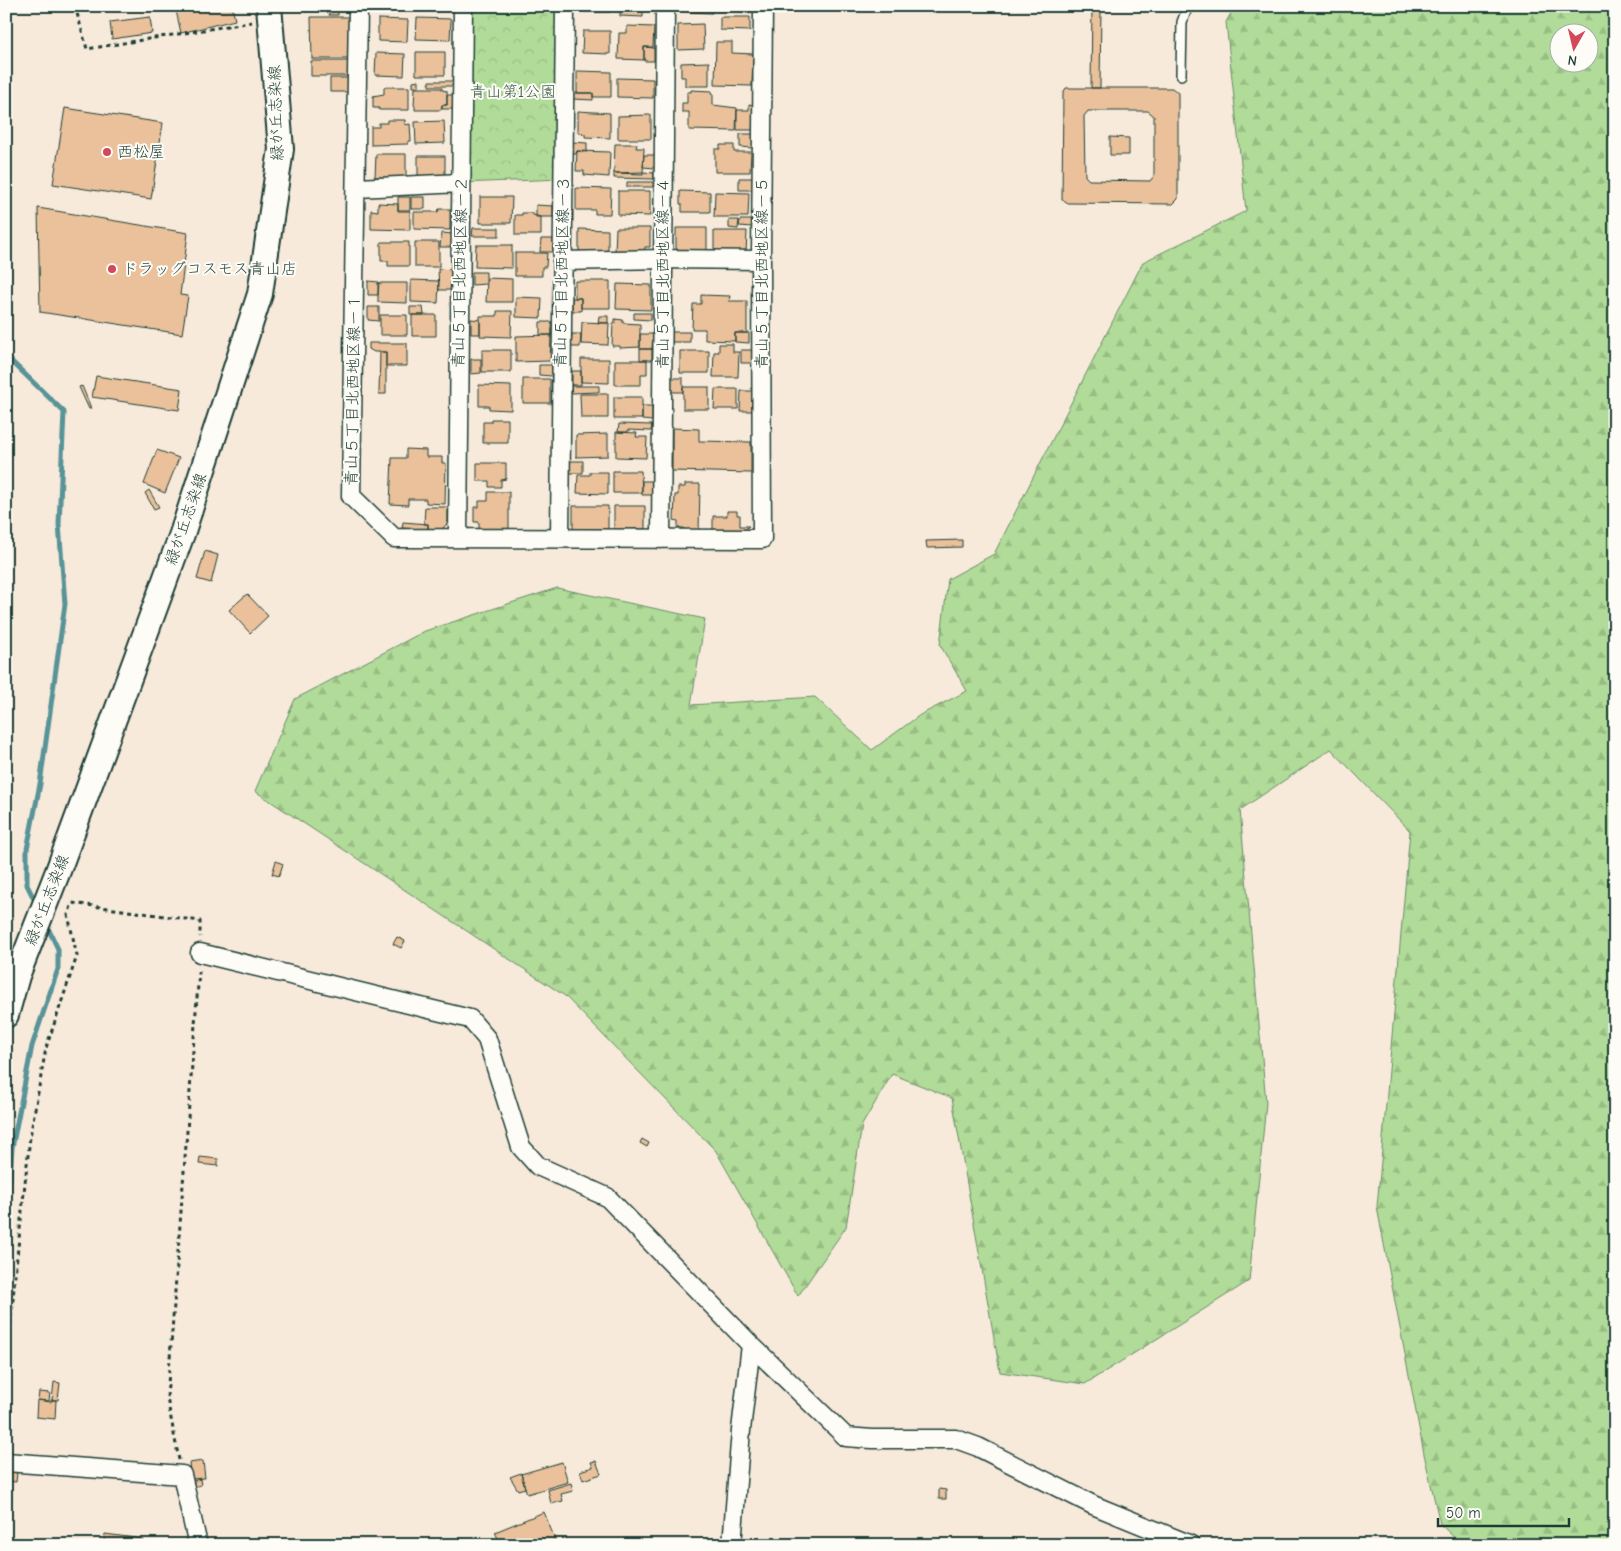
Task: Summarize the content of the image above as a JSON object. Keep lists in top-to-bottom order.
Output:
{
  "streets": {
    "street": [
      "緑が丘志染線",
      "青山５丁目北西地区線ー２",
      "青山５丁目北西地区線ー３",
      "青山５丁目北西地区線ー４",
      "青山５丁目北西地区線ー５",
      "青山５丁目北西地区線ー１"
    ]
  },
  "crossings": [
    ["青山５丁目北西地区線ー２", "青山５丁目北西地区線ー１"],
    ["青山５丁目北西地区線ー３", "青山５丁目北西地区線ー１"],
    ["青山５丁目北西地区線ー４", "青山５丁目北西地区線ー１"],
    ["青山５丁目北西地区線ー５", "青山５丁目北西地区線ー１"]
  ],
  "parks": ["青山第1公園"],
  "places": ["西松屋", "ドラッグコスモス青山店"],
  "scale_bar": "50 m",
  "north": "bottom"
}
